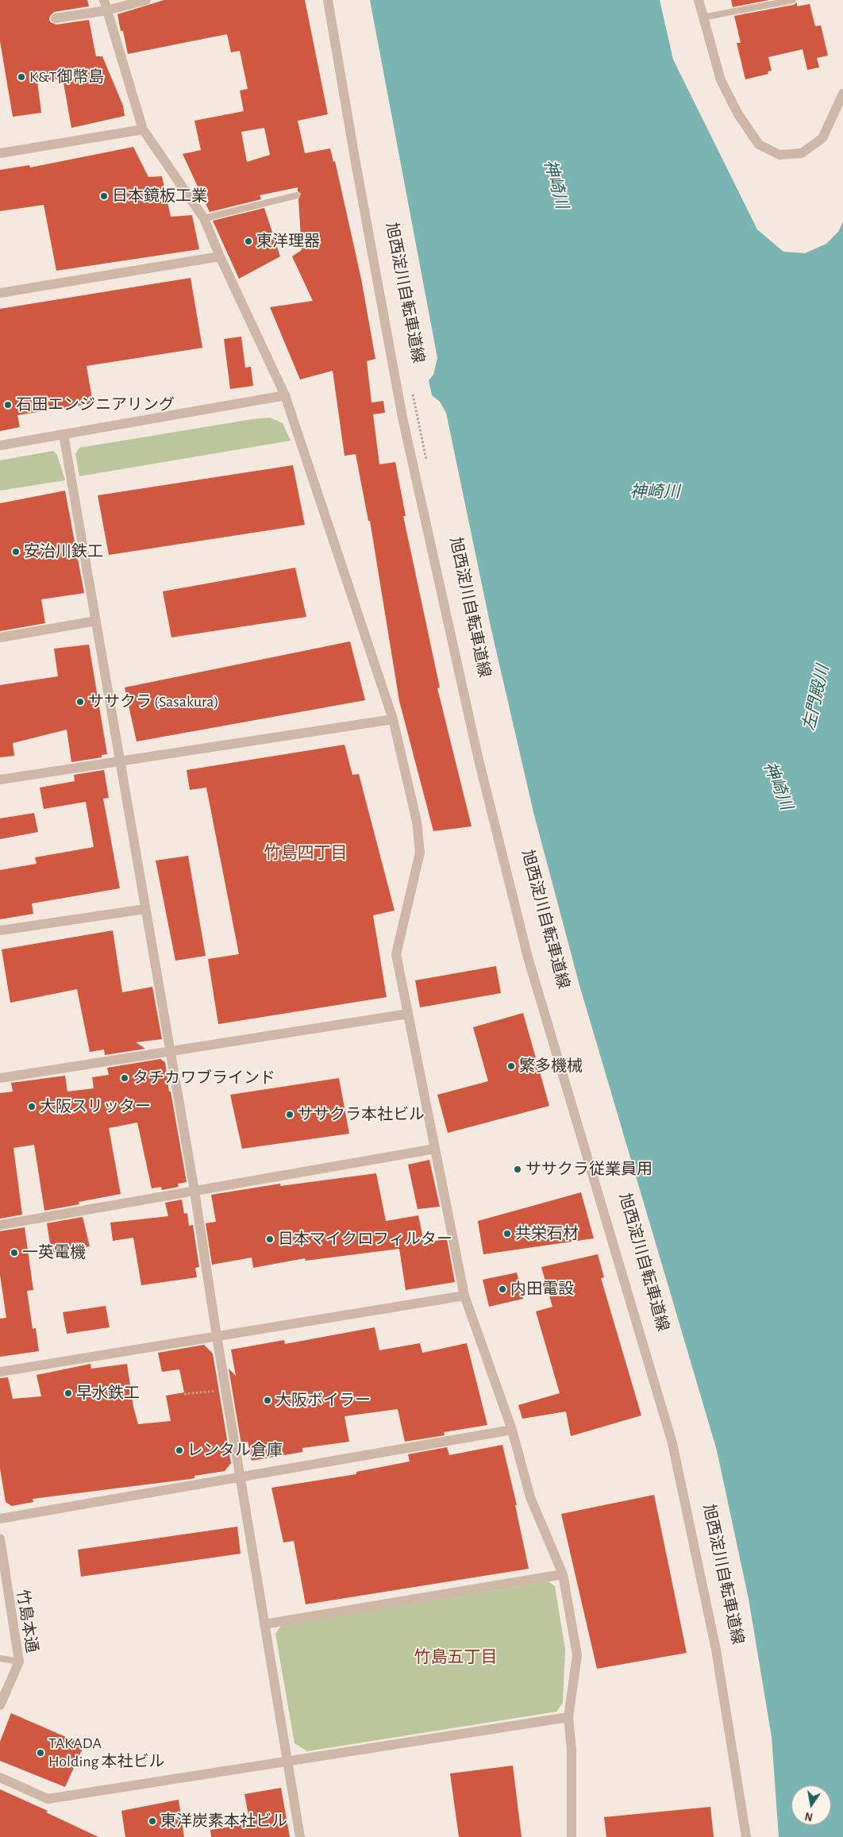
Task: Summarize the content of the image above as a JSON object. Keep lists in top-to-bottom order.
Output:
{
  "streets": {
    "street": ["竹島本通"],
    "path": ["旭西淀川自転車道線"]
  },
  "districts": ["竹島四丁目", "竹島五丁目"],
  "water": ["神崎川", "左門殿川"],
  "places": [
    "K&T御幣島",
    "日本鏡板工業",
    "東洋理器",
    "石田エンジニアリング",
    "安治川鉄工",
    "ササクラ (Sasakura)",
    "繁多機械",
    "タチカワブラインド",
    "大阪スリッター",
    "ササクラ本社ビル",
    "ササクラ従業員用",
    "共栄石材",
    "日本マイクロフィルター",
    "一英電機",
    "内田電設",
    "早水鉄工",
    "大阪ボイラー",
    "レンタル倉庫",
    "TAKADA Holding 本社ビル",
    "東洋炭素本社ビル"
  ],
  "north": "bottom"
}
